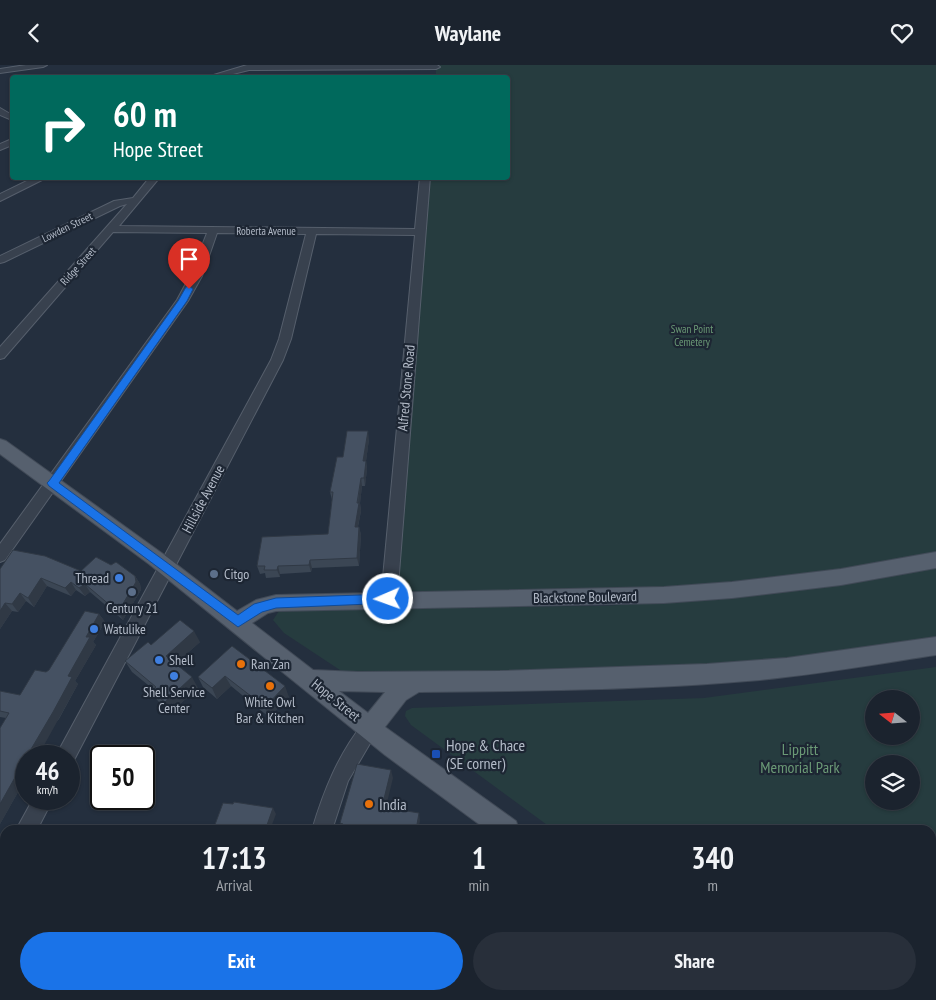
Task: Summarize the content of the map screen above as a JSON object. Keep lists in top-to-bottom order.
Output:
{
  "streets": {
    "main road": ["Blackstone Boulevard", "Hope Street"],
    "street": [
      "Lowden Street",
      "Roberta Avenue",
      "Ridge Street",
      "Alfred Stone Road",
      "Hillside Avenue"
    ]
  },
  "crossings": [
    ["Lowden Street", "Ridge Street"],
    ["Roberta Avenue", "Ridge Street"],
    ["Roberta Avenue", "Alfred Stone Road"],
    ["Roberta Avenue", "Hillside Avenue"],
    ["Alfred Stone Road", "Blackstone Boulevard"],
    ["Hillside Avenue", "Hope Street"],
    ["Blackstone Boulevard", "Hope Street"]
  ],
  "parks": ["Swan Point Cemetery", "Lippitt Memorial Park"],
  "places": {
    "other": [
      "Citgo",
      "Thread",
      "Century 21",
      "Watulike",
      "Shell",
      "Ran Zan",
      "Shell Service Center",
      "White Owl Bar & Kitchen",
      "India"
    ],
    "transit": ["Hope & Chace (SE corner)"]
  },
  "north": "left",
  "page": {
    "header": "Waylane",
    "turn": ["60 m", "Hope Street"],
    "speed": "46 km/h",
    "limit": "50",
    "eta": [
      "17:13",
      "Arrival",
      "1",
      "min",
      "340",
      "m"
    ],
    "buttons": ["Exit", "Share"]
  }
}
